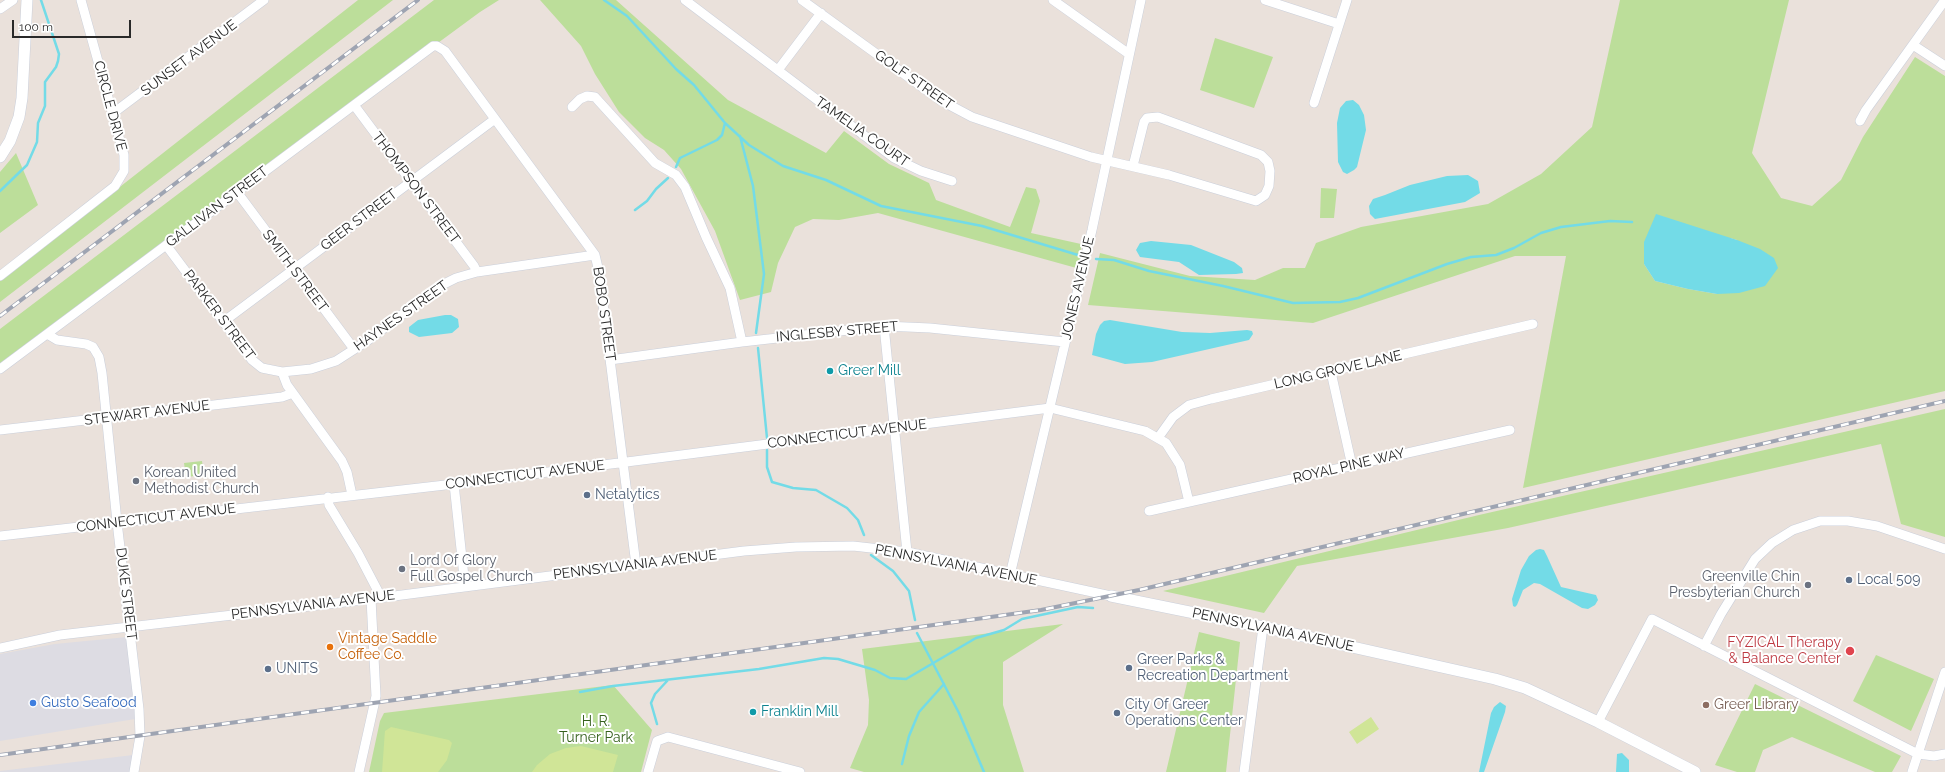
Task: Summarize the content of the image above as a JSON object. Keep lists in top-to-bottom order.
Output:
{
  "streets": {
    "street": [
      "SUNSET AVENUE",
      "GOLF STREET",
      "CIRCLE DRIVE",
      "TAMELIA COURT",
      "THOMPSON STREET",
      "GALLIVAN STREET",
      "GEER STREET",
      "SMITH STREET",
      "JONES AVENUE",
      "BOBO STREET",
      "PARKER STREET",
      "HAYNES STREET",
      "INGLESBY STREET",
      "LONG GROVE LANE",
      "STEWART AVENUE",
      "CONNECTICUT AVENUE",
      "ROYAL PINE WAY",
      "PENNSYLVANIA AVENUE",
      "DUKE STREET"
    ]
  },
  "crossings": [
    ["SUNSET AVENUE", "CIRCLE DRIVE"],
    ["GOLF STREET", "JONES AVENUE"],
    ["THOMPSON STREET", "GALLIVAN STREET"],
    ["THOMPSON STREET", "GEER STREET"],
    ["THOMPSON STREET", "HAYNES STREET"],
    ["GALLIVAN STREET", "SMITH STREET"],
    ["GALLIVAN STREET", "BOBO STREET"],
    ["GALLIVAN STREET", "PARKER STREET"],
    ["GALLIVAN STREET", "DUKE STREET"],
    ["GEER STREET", "SMITH STREET"],
    ["GEER STREET", "BOBO STREET"],
    ["GEER STREET", "PARKER STREET"],
    ["SMITH STREET", "HAYNES STREET"],
    ["JONES AVENUE", "INGLESBY STREET"],
    ["JONES AVENUE", "CONNECTICUT AVENUE"],
    ["JONES AVENUE", "PENNSYLVANIA AVENUE"],
    ["BOBO STREET", "HAYNES STREET"],
    ["BOBO STREET", "INGLESBY STREET"],
    ["BOBO STREET", "CONNECTICUT AVENUE"],
    ["BOBO STREET", "PENNSYLVANIA AVENUE"],
    ["PARKER STREET", "HAYNES STREET"],
    ["STEWART AVENUE", "DUKE STREET"],
    ["CONNECTICUT AVENUE", "DUKE STREET"],
    ["PENNSYLVANIA AVENUE", "DUKE STREET"]
  ],
  "parks": ["H. R. Turner Park"],
  "places": [
    "Greer Mill",
    "Korean United Methodist Church",
    "Netalytics",
    "Lord Of Glory Full Gospel Church",
    "Local 509",
    "Greenville Chin Presbyterian Church",
    "Vintage Saddle Coffee Co.",
    "FYZICAL Therapy & Balance Center",
    "Greer Parks & Recreation Department",
    "UNITS",
    "Gusto Seafood",
    "Greer Library",
    "Franklin Mill",
    "City Of Greer Operations Center"
  ],
  "scale_bar": "100 m"
}
